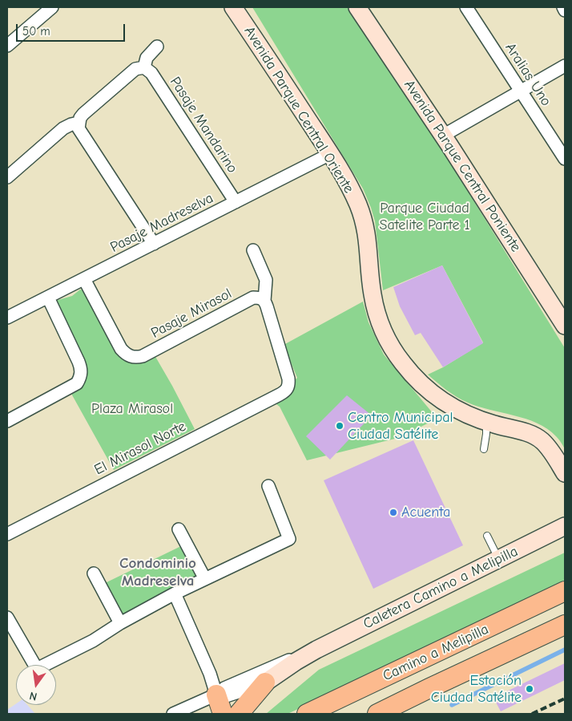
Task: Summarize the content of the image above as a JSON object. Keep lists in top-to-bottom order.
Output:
{
  "streets": {
    "main road": ["Camino a Melipilla"],
    "street": [
      "Aralias Uno",
      "Avenida Parque Central Oriente",
      "Pasaje Mandarino",
      "Avenida Parque Central Poniente",
      "Pasaje Madreselva",
      "Pasaje Mirasol",
      "El Mirasol Norte",
      "Caletera Camino a Melipilla"
    ]
  },
  "crossings": [
    ["Avenida Parque Central Oriente", "Pasaje Madreselva"],
    ["Pasaje Mandarino", "Pasaje Madreselva"],
    ["Pasaje Madreselva", "Pasaje Mirasol"],
    ["Pasaje Mirasol", "El Mirasol Norte"]
  ],
  "districts": ["Condominio Madreselva"],
  "parks": ["Parque Ciudad Satelite Parte 1", "Plaza Mirasol"],
  "places": ["Centro Municipal Ciudad Satélite", "Acuenta", "Estación Ciudad Satélite"],
  "scale_bar": "50 m",
  "north": "bottom"
}
